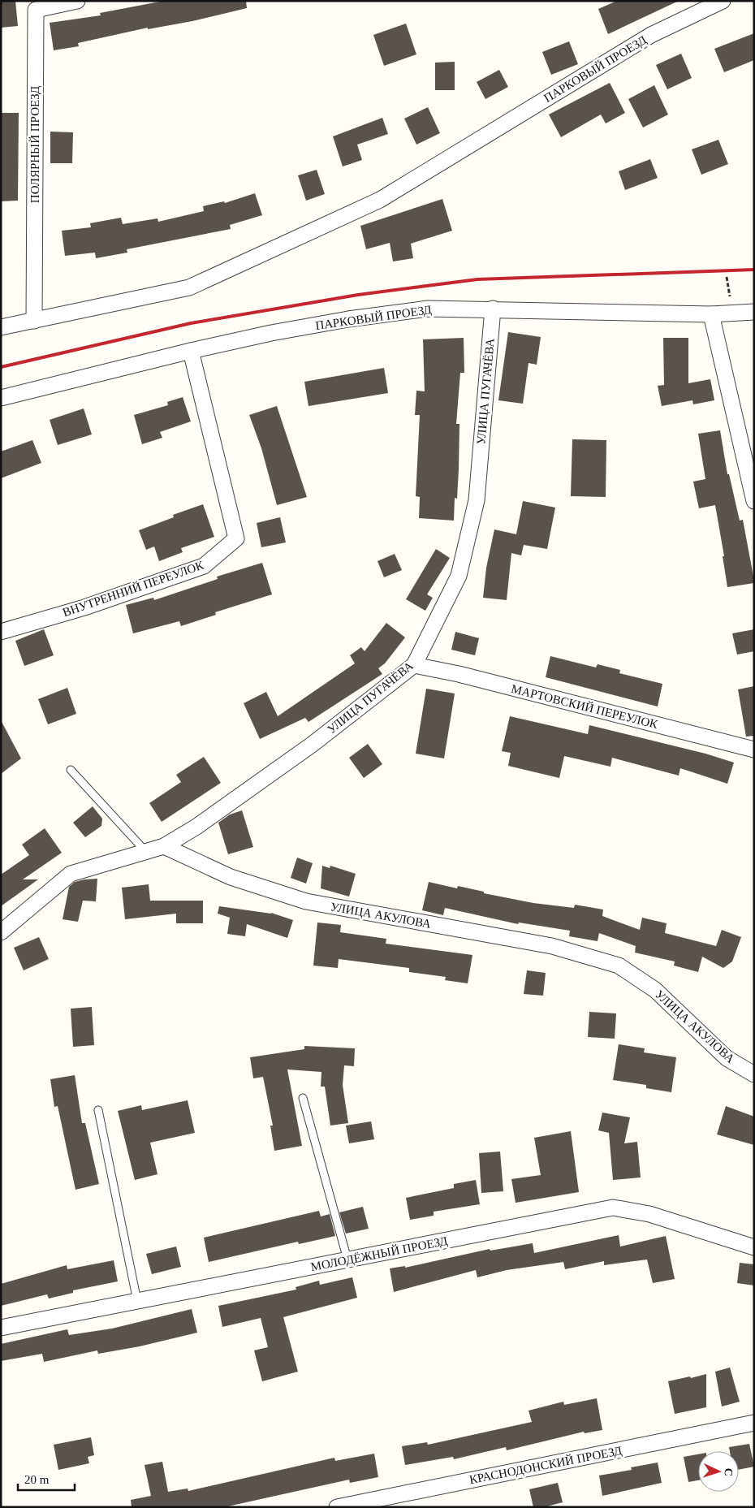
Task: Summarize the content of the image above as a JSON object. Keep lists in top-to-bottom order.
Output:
{
  "streets": {
    "street": [
      "ПАРКОВЫЙ ПРОЕЗД",
      "ПОЛЯРНЫЙ ПРОЕЗД",
      "УЛИЦА ПУГАЧЁВА",
      "ВНУТРЕННИЙ ПЕРЕУЛОК",
      "МАРТОВСКИЙ ПЕРЕУЛОК",
      "УЛИЦА АКУЛОВА",
      "МОЛОДЁЖНЫЙ ПРОЕЗД",
      "КРАСНОДОНСКИЙ ПРОЕЗД"
    ]
  },
  "crossings": [
    ["ПАРКОВЫЙ ПРОЕЗД", "ПОЛЯРНЫЙ ПРОЕЗД"],
    ["ПАРКОВЫЙ ПРОЕЗД", "УЛИЦА ПУГАЧЁВА"],
    ["ПАРКОВЫЙ ПРОЕЗД", "ВНУТРЕННИЙ ПЕРЕУЛОК"],
    ["УЛИЦА ПУГАЧЁВА", "МАРТОВСКИЙ ПЕРЕУЛОК"],
    ["УЛИЦА ПУГАЧЁВА", "УЛИЦА АКУЛОВА"]
  ],
  "scale_bar": "20 m",
  "north": "right"
}
